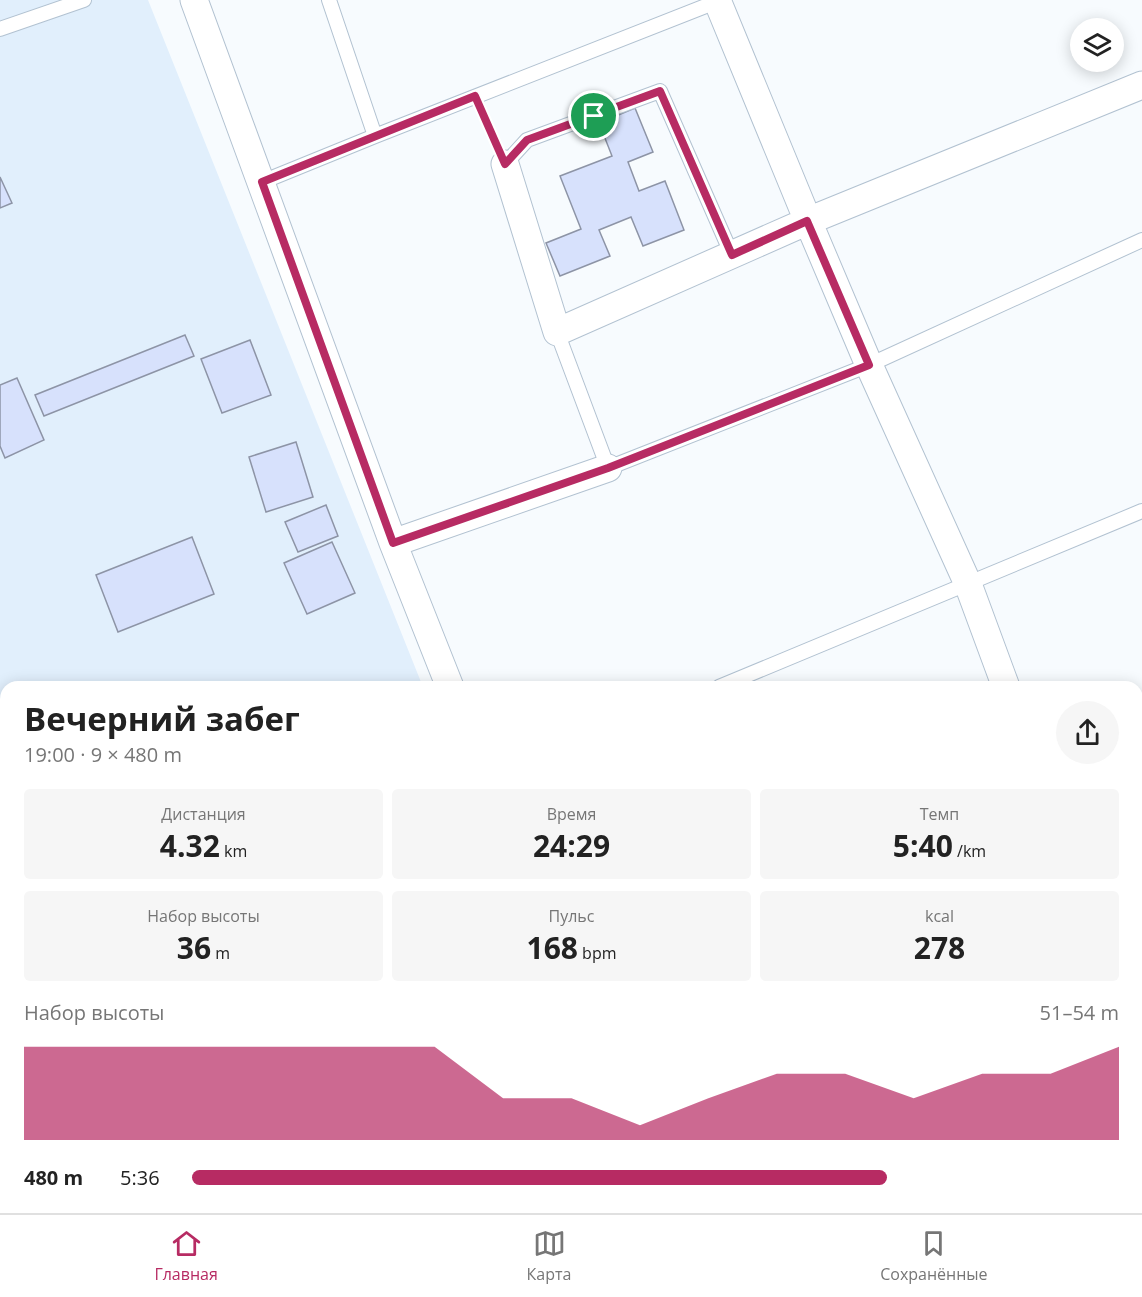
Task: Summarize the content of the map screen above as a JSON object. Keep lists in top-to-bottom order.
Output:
{
  "page": {
    "heading": ["Вечерний забег", "19:00 · 9 × 480 m"],
    "stats": [
      ["Дистанция", "4.32 km"],
      ["Время", "24:29"],
      ["Темп", "5:40 /km"],
      ["Набор высоты", "36 m"],
      ["Пульс", "168 bpm"],
      ["kcal", "278"]
    ],
    "chart": ["Набор высоты", "51–54 m"],
    "list": [
      {
        "name": "480 m",
        "note": "5:36"
      }
    ],
    "tabs": ["Главная", "Карта", "Сохранённые"]
  }
}
